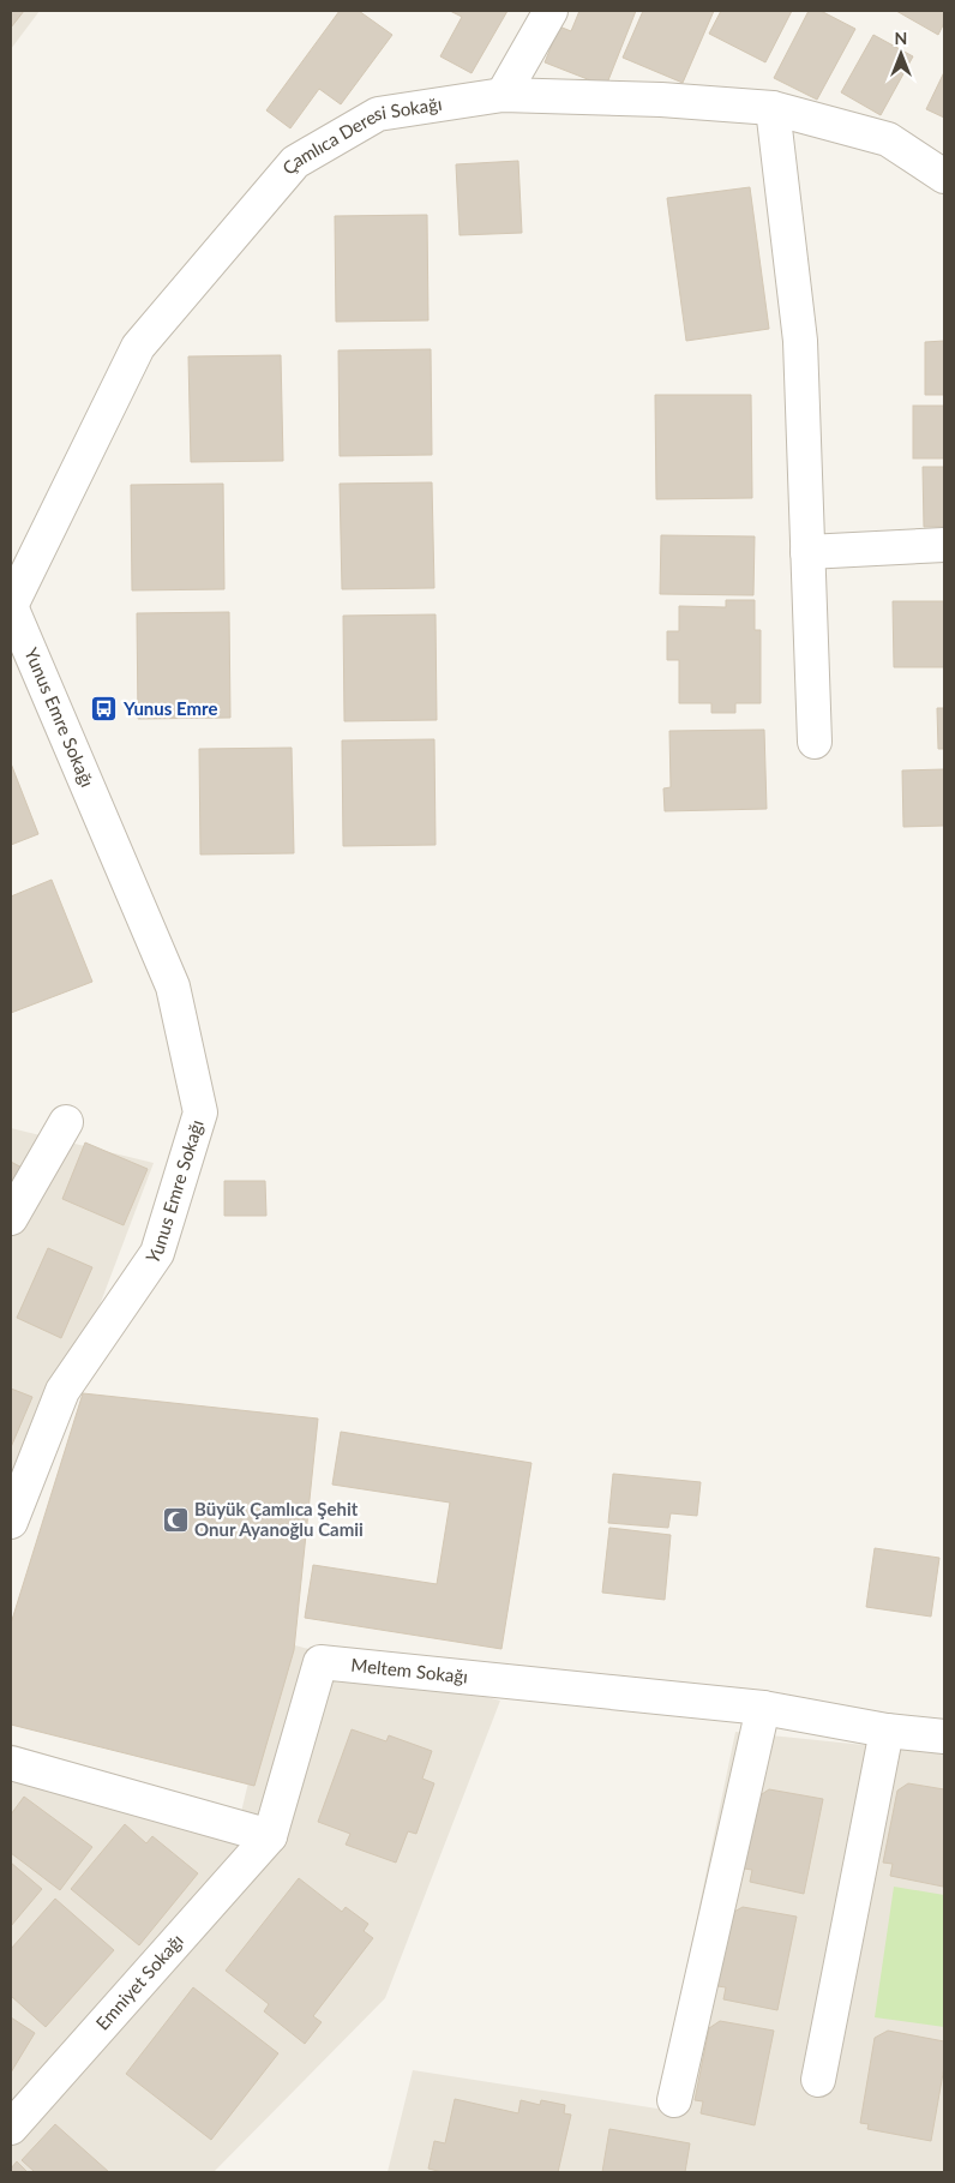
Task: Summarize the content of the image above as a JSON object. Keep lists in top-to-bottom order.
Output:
{
  "streets": {
    "street": [
      "Çamlıca Deresi Sokağı",
      "Yunus Emre Sokağı",
      "Meltem Sokağı",
      "Emniyet Sokağı"
    ]
  },
  "crossings": [
    ["Çamlıca Deresi Sokağı", "Yunus Emre Sokağı"],
    ["Meltem Sokağı", "Emniyet Sokağı"]
  ],
  "places": {
    "bus stop": ["Yunus Emre"],
    "mosque": ["Büyük Çamlıca Şehit Onur Ayanoğlu Camii"]
  },
  "north": "top"
}
